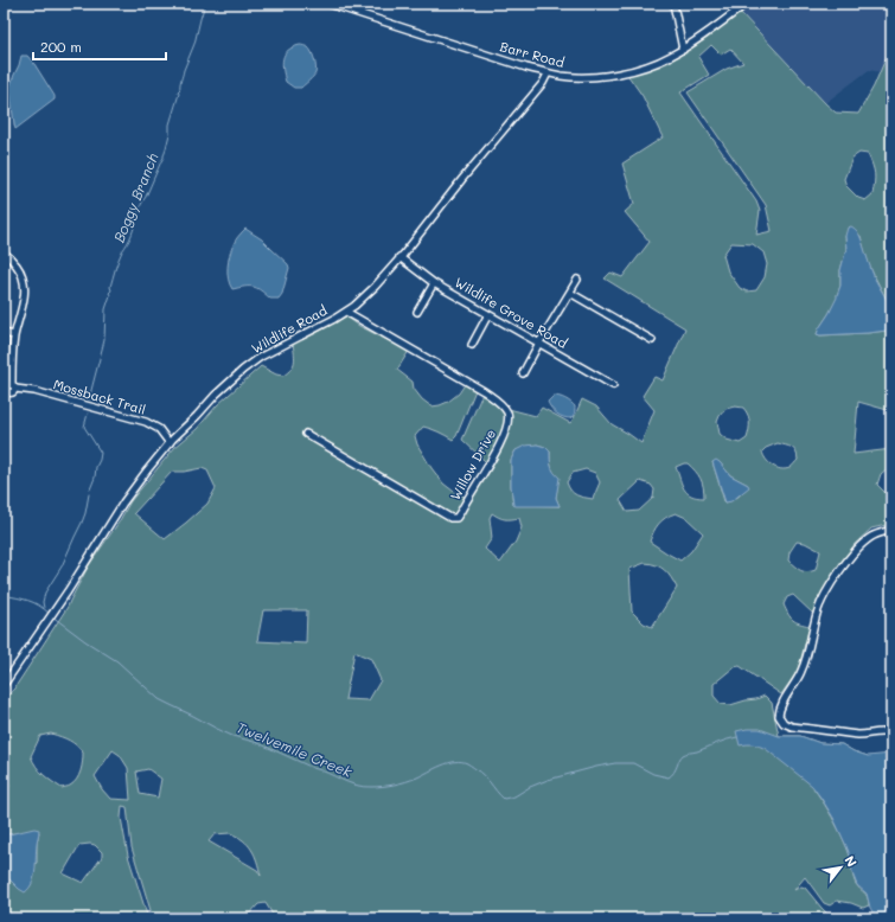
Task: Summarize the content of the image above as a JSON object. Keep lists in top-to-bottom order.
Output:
{
  "streets": {
    "street": [
      "Barr Road",
      "Wildlife Grove Road",
      "Wildlife Road",
      "Mossback Trail",
      "Willow Drive"
    ]
  },
  "crossings": [
    ["Barr Road", "Wildlife Road"],
    ["Wildlife Grove Road", "Wildlife Road"],
    ["Wildlife Road", "Mossback Trail"],
    ["Wildlife Road", "Willow Drive"]
  ],
  "water": ["Boggy Branch", "Twelvemile Creek"],
  "scale_bar": "200 m",
  "north": "top right"
}
